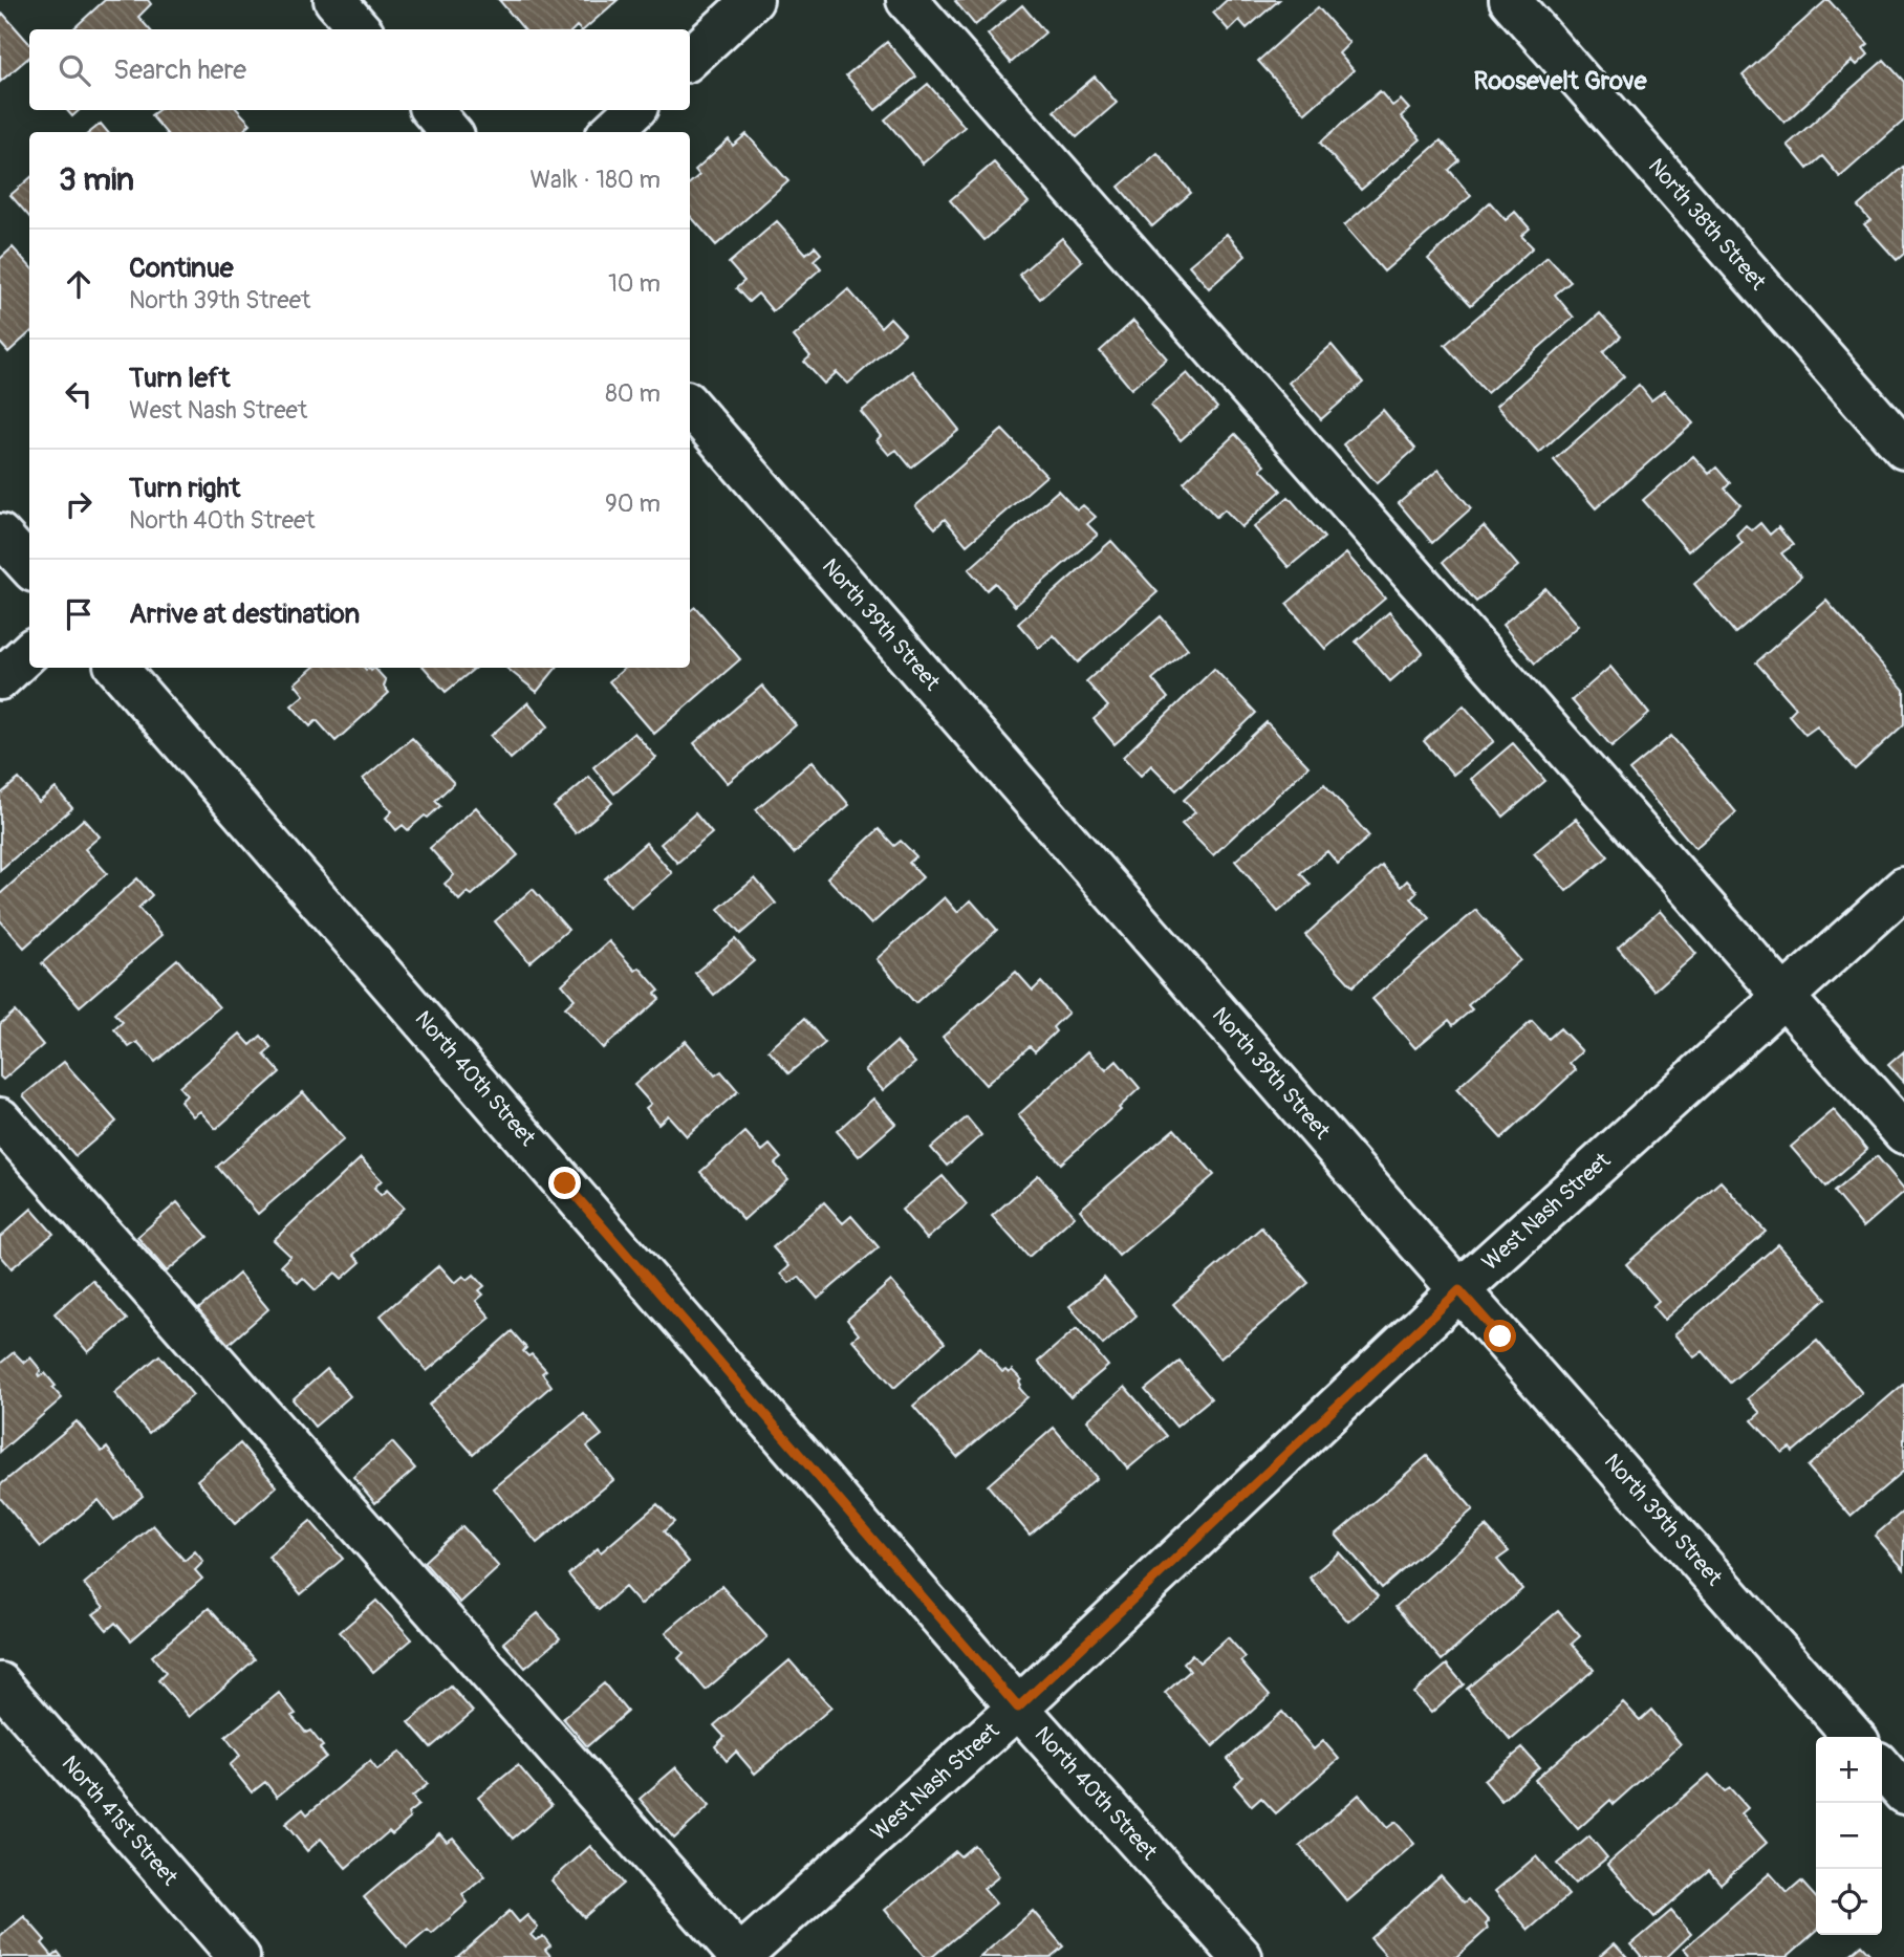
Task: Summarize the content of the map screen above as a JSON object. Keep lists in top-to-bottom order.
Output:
{
  "streets": {
    "street": [
      "North 38th Street",
      "North 39th Street",
      "North 40th Street",
      "West Nash Street",
      "North 41st Street"
    ]
  },
  "crossings": [
    ["North 39th Street", "West Nash Street"],
    ["North 40th Street", "West Nash Street"]
  ],
  "districts": ["Roosevelt Grove"],
  "page": {
    "search": "Search here",
    "heading": ["3 min", "Walk · 180 m"],
    "list": [
      ["Continue", "North 39th Street", "10 m"],
      ["Turn left", "West Nash Street", "80 m"],
      ["Turn right", "North 40th Street", "90 m"],
      "Arrive at destination"
    ],
    "map_buttons": ["+", "−"]
  }
}
